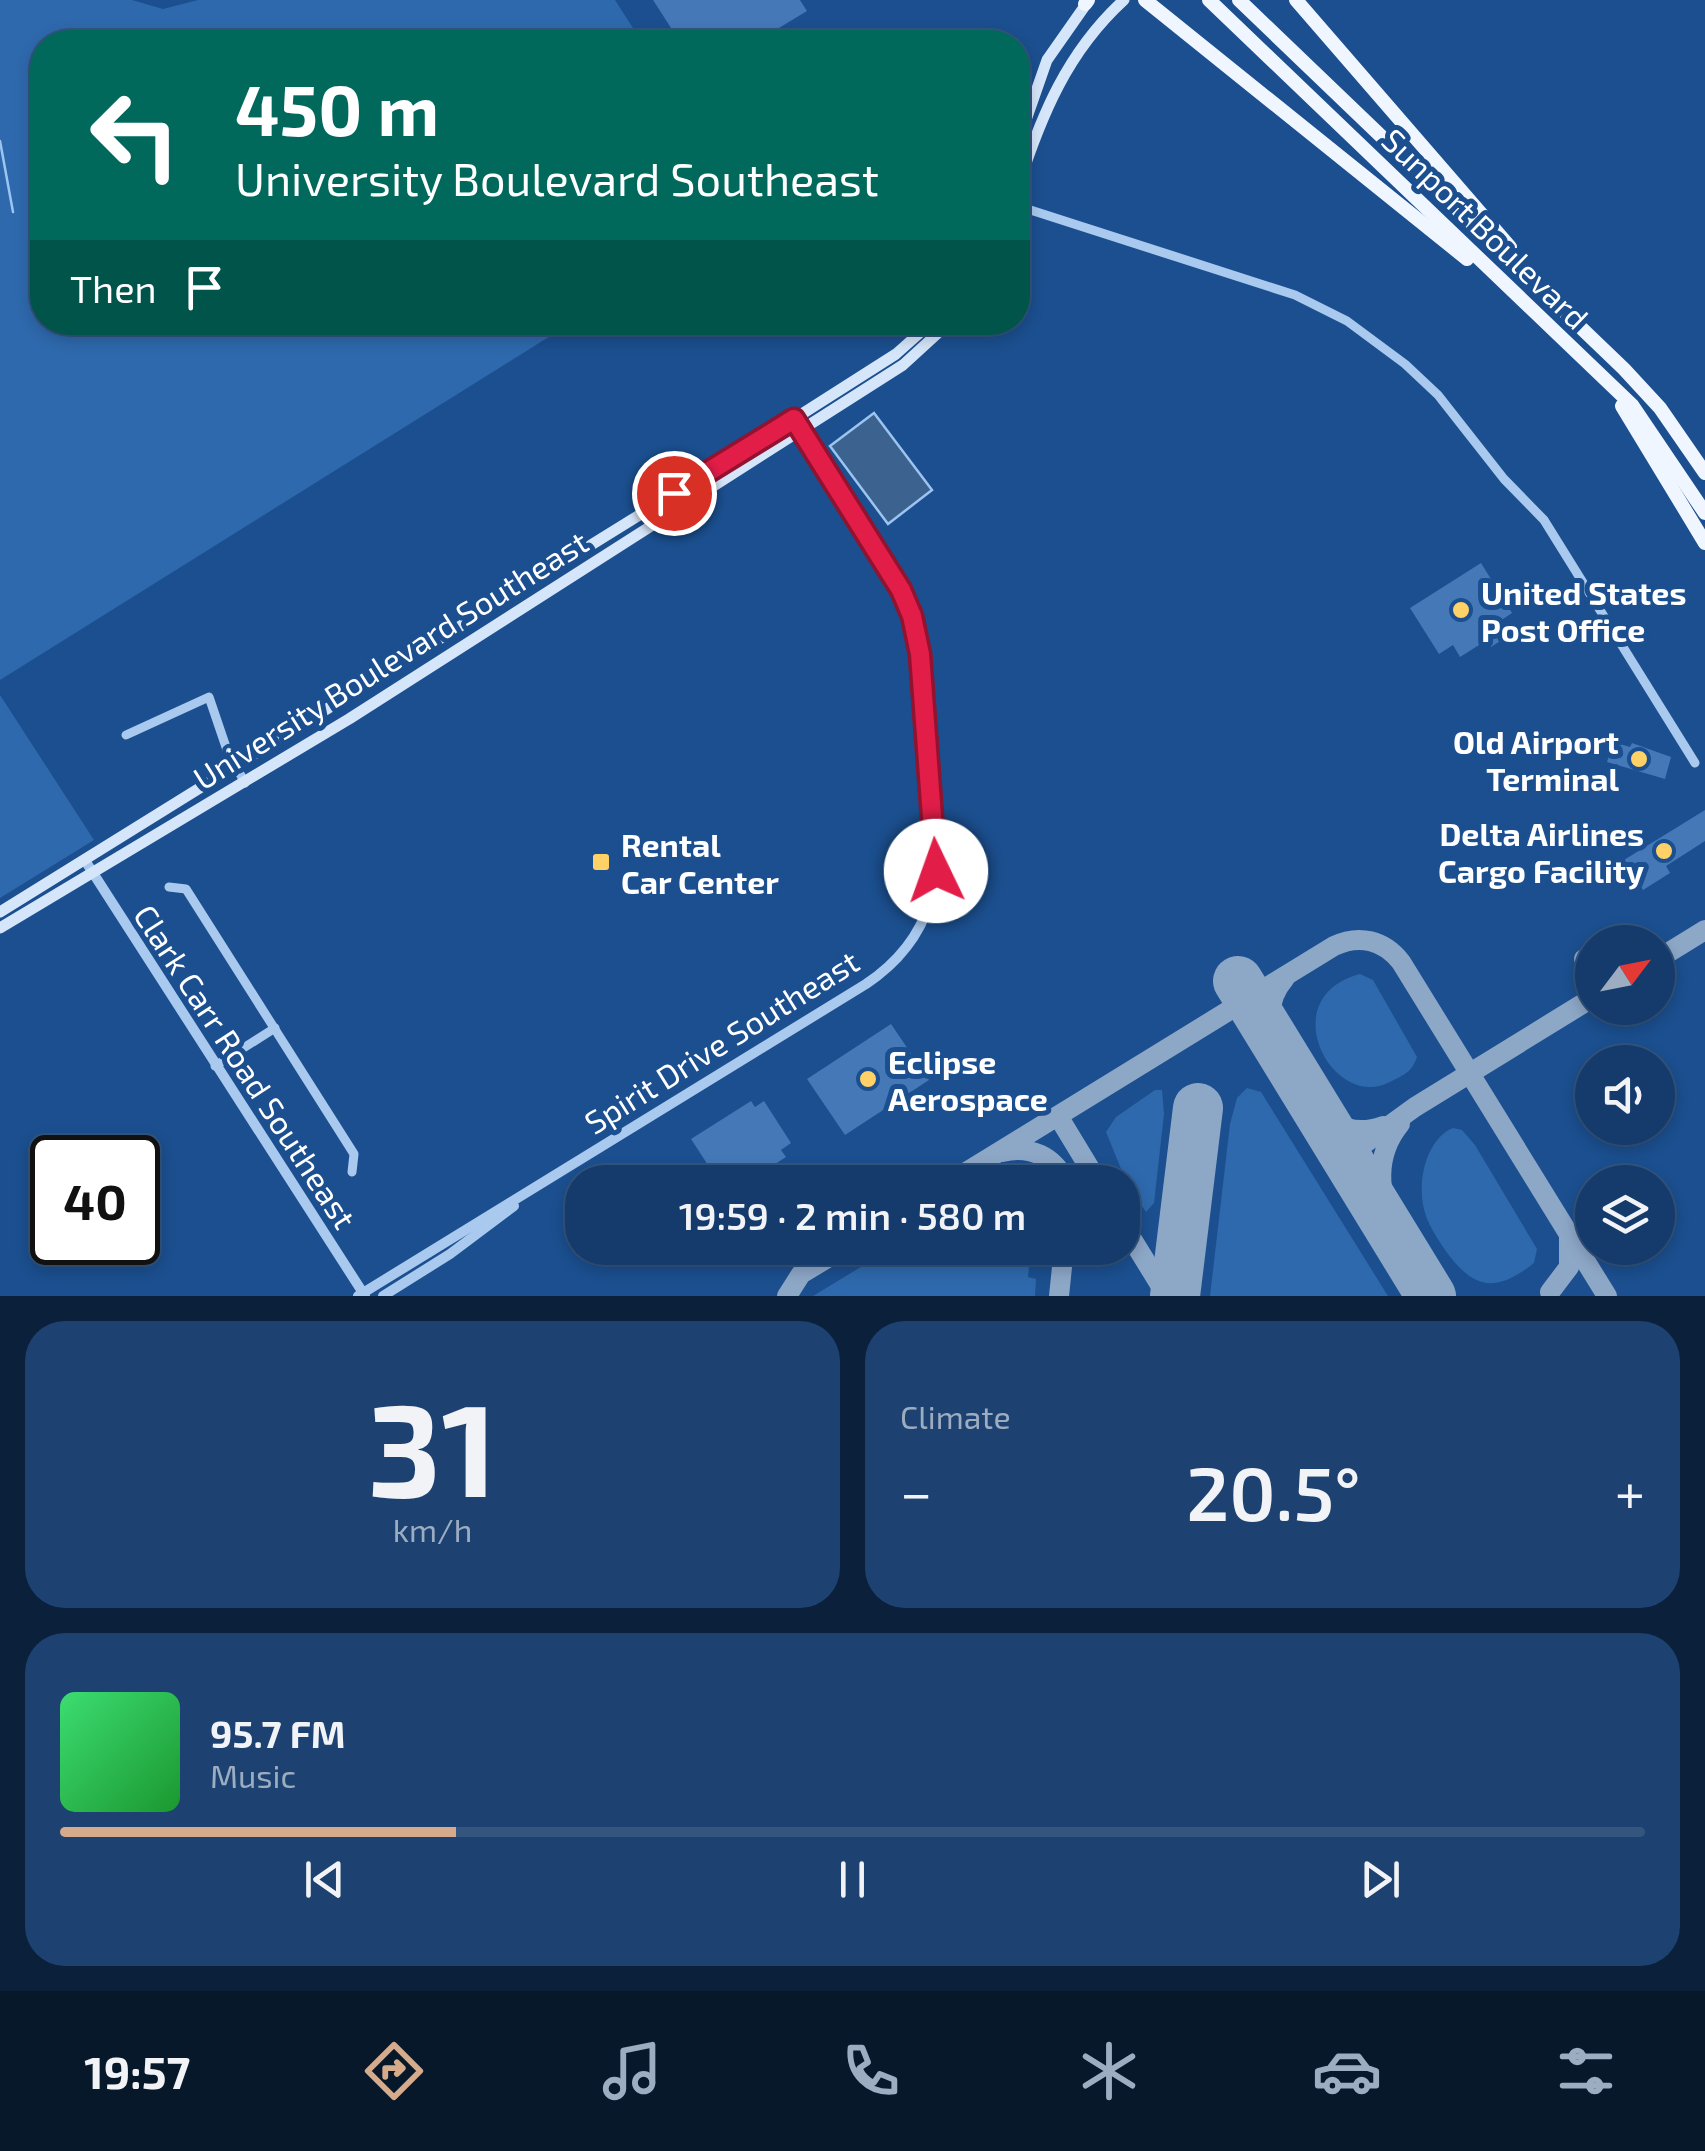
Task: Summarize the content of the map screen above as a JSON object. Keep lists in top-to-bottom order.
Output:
{
  "streets": {
    "main road": ["Sunport Boulevard", "University Boulevard Southeast", "Spirit Drive Southeast"],
    "street": ["Clark Carr Road Southeast"]
  },
  "crossings": [
    ["University Boulevard Southeast", "Spirit Drive Southeast"],
    ["University Boulevard Southeast", "Clark Carr Road Southeast"]
  ],
  "places": {
    "other": [
      "United States Post Office",
      "Old Airport Terminal",
      "Delta Airlines Cargo Facility",
      "Eclipse Aerospace"
    ],
    "transit": ["Rental Car Center"]
  },
  "north": "top right",
  "page": {
    "turn": ["450 m", "University Boulevard Southeast"],
    "then": "Then",
    "limit": "40",
    "trip": "19:59 · 2 min · 580 m",
    "tile": [
      ["31", "km/h"],
      "Climate"
    ],
    "heat": ["−", "20.5°", "+"],
    "song": ["95.7 FM", "Music"],
    "tabs": "19:57"
  }
}
